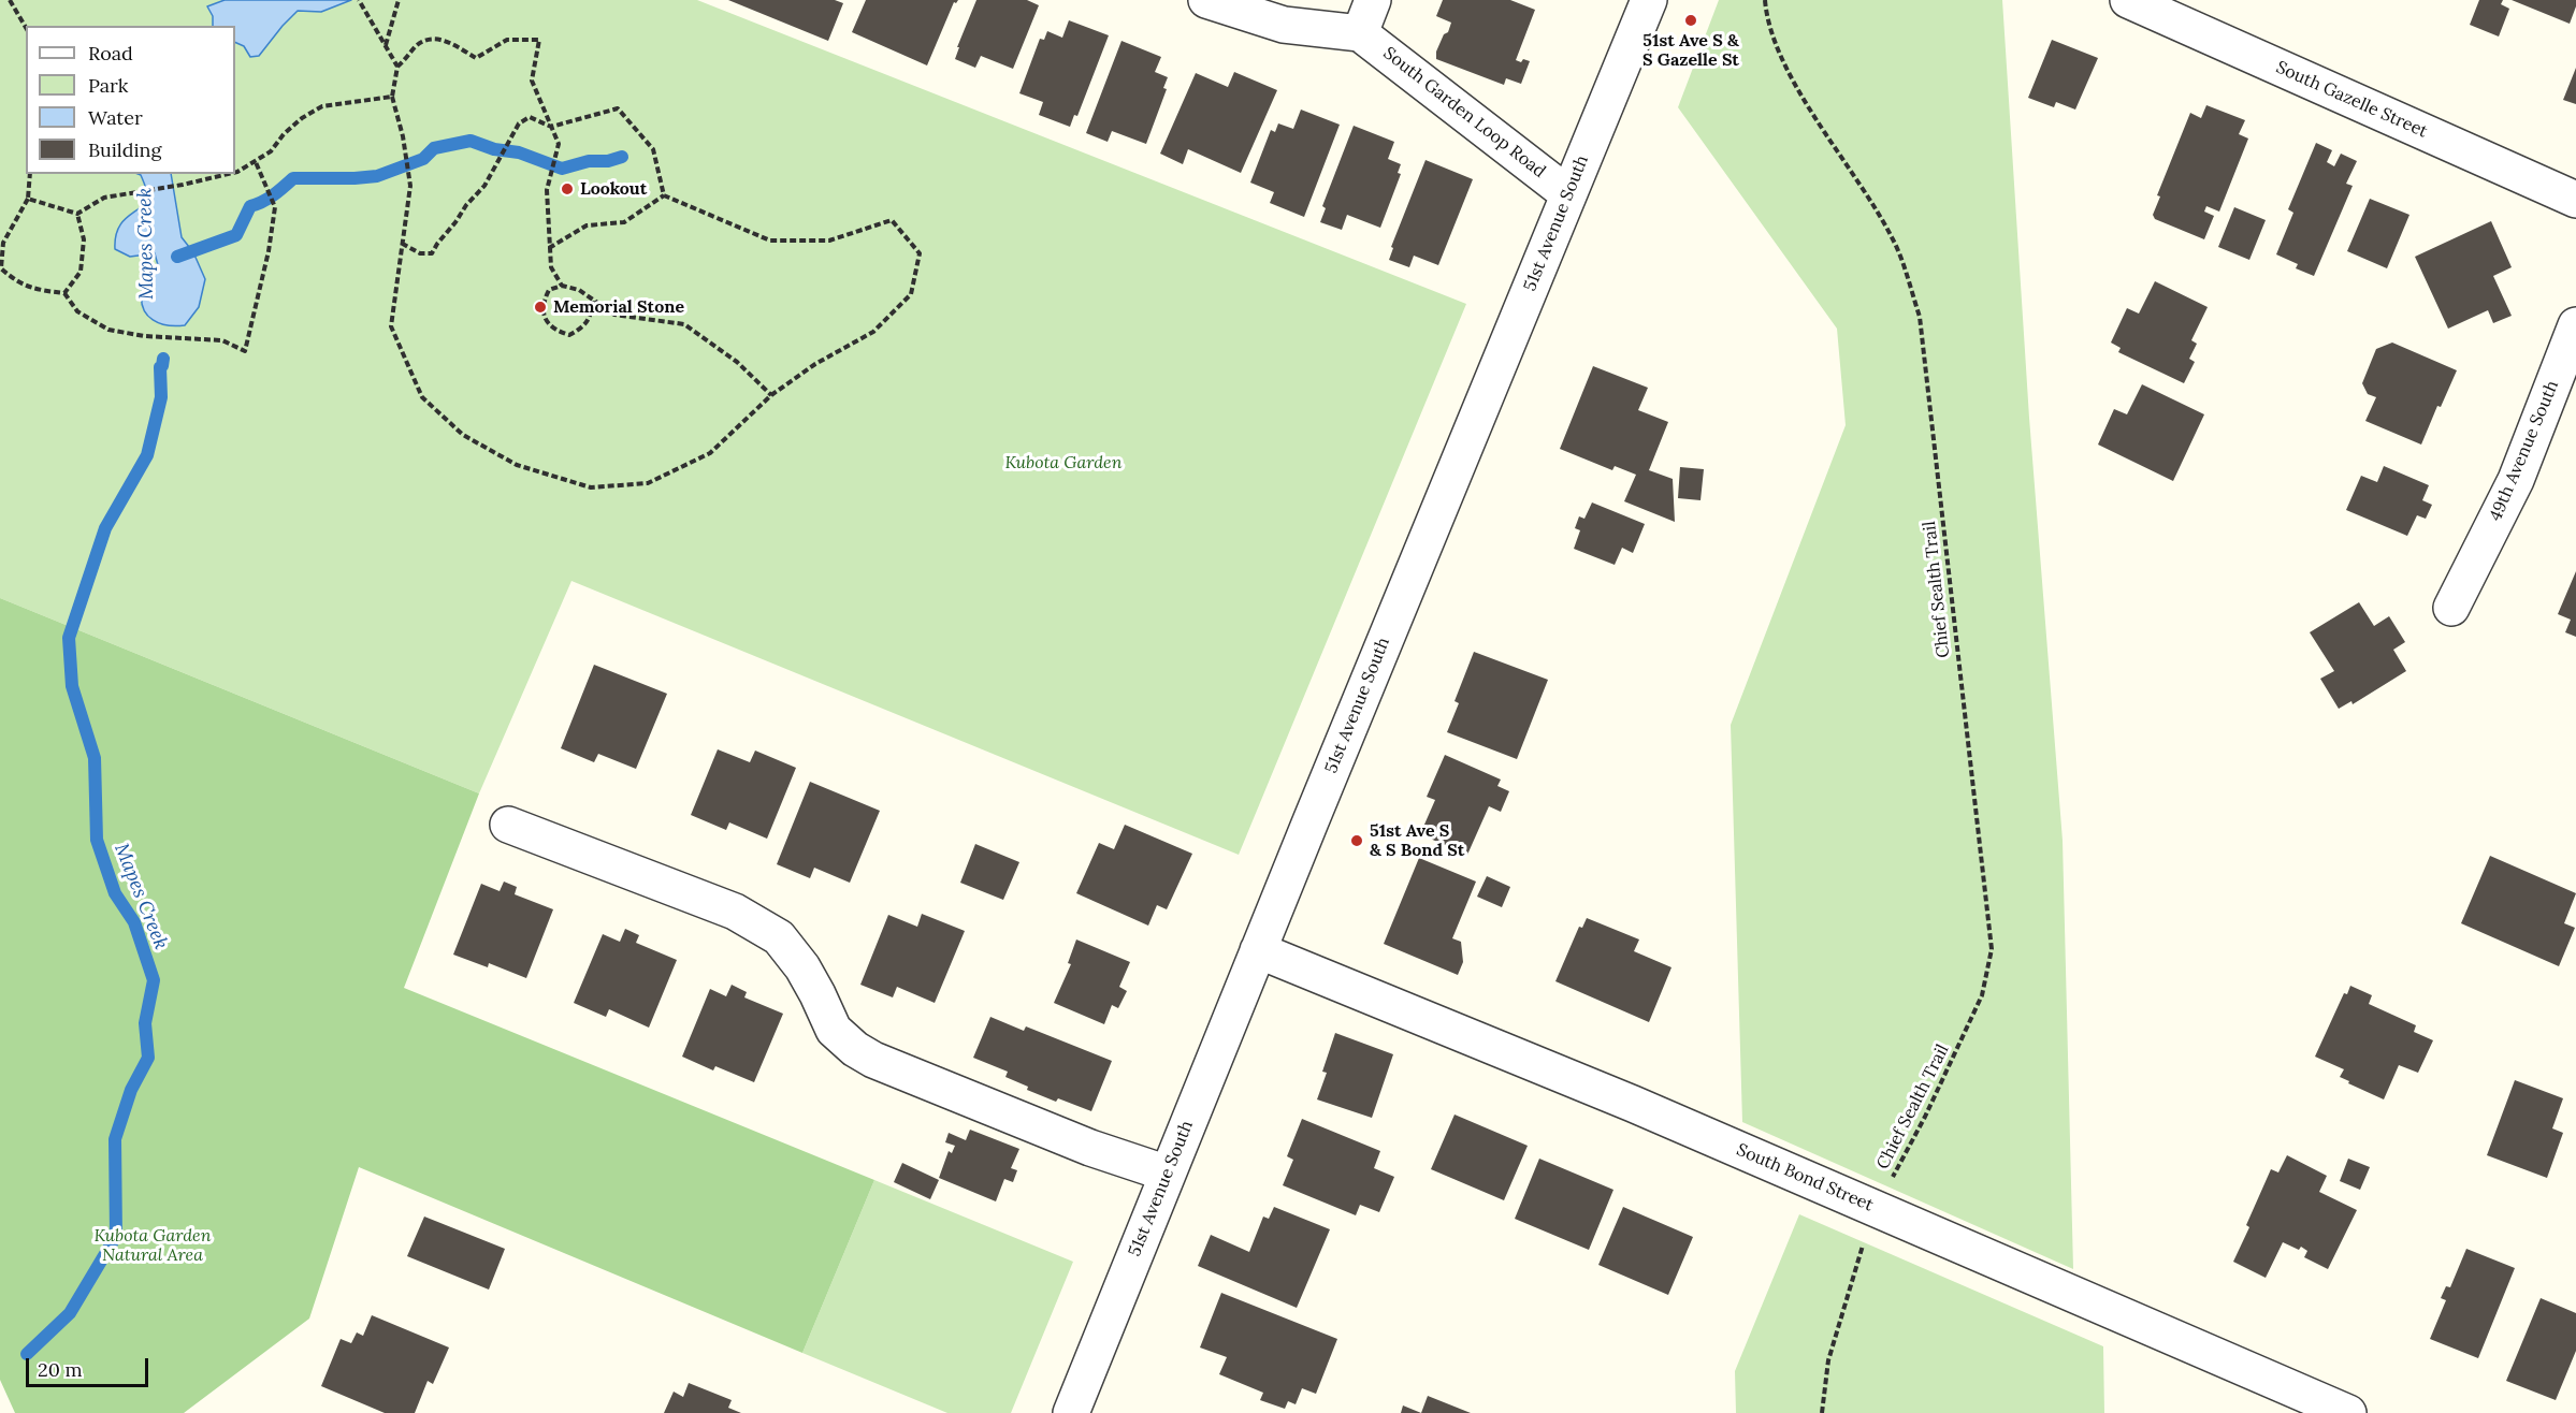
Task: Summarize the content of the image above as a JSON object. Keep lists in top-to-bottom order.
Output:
{
  "streets": {
    "street": [
      "South Gazelle Street",
      "South Garden Loop Road",
      "51st Avenue South",
      "49th Avenue South",
      "South Bond Street"
    ],
    "path": ["Chief Sealth Trail"]
  },
  "crossings": [
    ["South Garden Loop Road", "51st Avenue South"],
    ["51st Avenue South", "South Bond Street"]
  ],
  "water": ["Mapes Creek"],
  "parks": ["Kubota Garden", "Kubota Garden Natural Area"],
  "places": [
    "51st Ave S & S Gazelle St",
    "Lookout",
    "Memorial Stone",
    "51st Ave S & S Bond St"
  ],
  "legend": [
    "Road",
    "Park",
    "Water",
    "Building"
  ],
  "scale_bar": "20 m"
}
